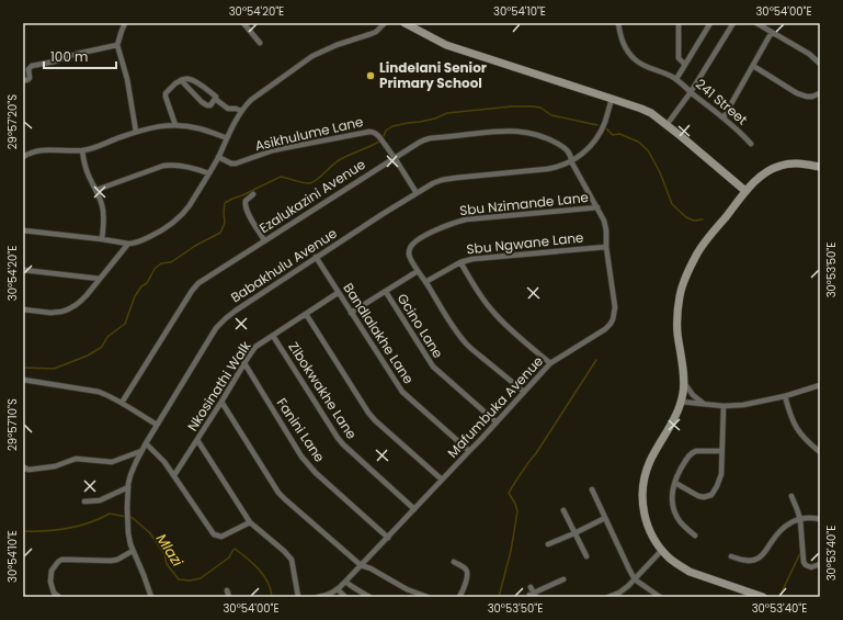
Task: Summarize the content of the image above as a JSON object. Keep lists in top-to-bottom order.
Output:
{
  "streets": {
    "street": [
      "241 Street",
      "Asikhulume Lane",
      "Ezalukazini Avenue",
      "Sbu Nzimande Lane",
      "Sbu Ngwane Lane",
      "Babakhulu Avenue",
      "Gcino Lane",
      "Bandlalakhe Lane",
      "Nkosinathi Walk",
      "Zibokwakhe Lane",
      "Mafumbuka Avenue",
      "Fanini Lane"
    ]
  },
  "crossings": [
    ["Asikhulume Lane", "Ezalukazini Avenue"],
    ["Ezalukazini Avenue", "Babakhulu Avenue"],
    ["Ezalukazini Avenue", "Mafumbuka Avenue"],
    ["Sbu Nzimande Lane", "Mafumbuka Avenue"],
    ["Sbu Ngwane Lane", "Mafumbuka Avenue"],
    ["Babakhulu Avenue", "Bandlalakhe Lane"],
    ["Babakhulu Avenue", "Mafumbuka Avenue"],
    ["Gcino Lane", "Mafumbuka Avenue"],
    ["Bandlalakhe Lane", "Nkosinathi Walk"],
    ["Bandlalakhe Lane", "Mafumbuka Avenue"],
    ["Nkosinathi Walk", "Zibokwakhe Lane"],
    ["Nkosinathi Walk", "Fanini Lane"],
    ["Zibokwakhe Lane", "Mafumbuka Avenue"],
    ["Mafumbuka Avenue", "Fanini Lane"]
  ],
  "water": ["Mlazi"],
  "places": ["Lindelani Senior Primary School"],
  "scale_bar": "100 m",
  "coordinates": [
    "30°54'20\"E",
    "30°54'10\"E",
    "30°54'00\"E",
    "29°57'20\"S",
    "30°53'50\"E",
    "29°57'10\"S",
    "30°53'40\"E"
  ]
}
